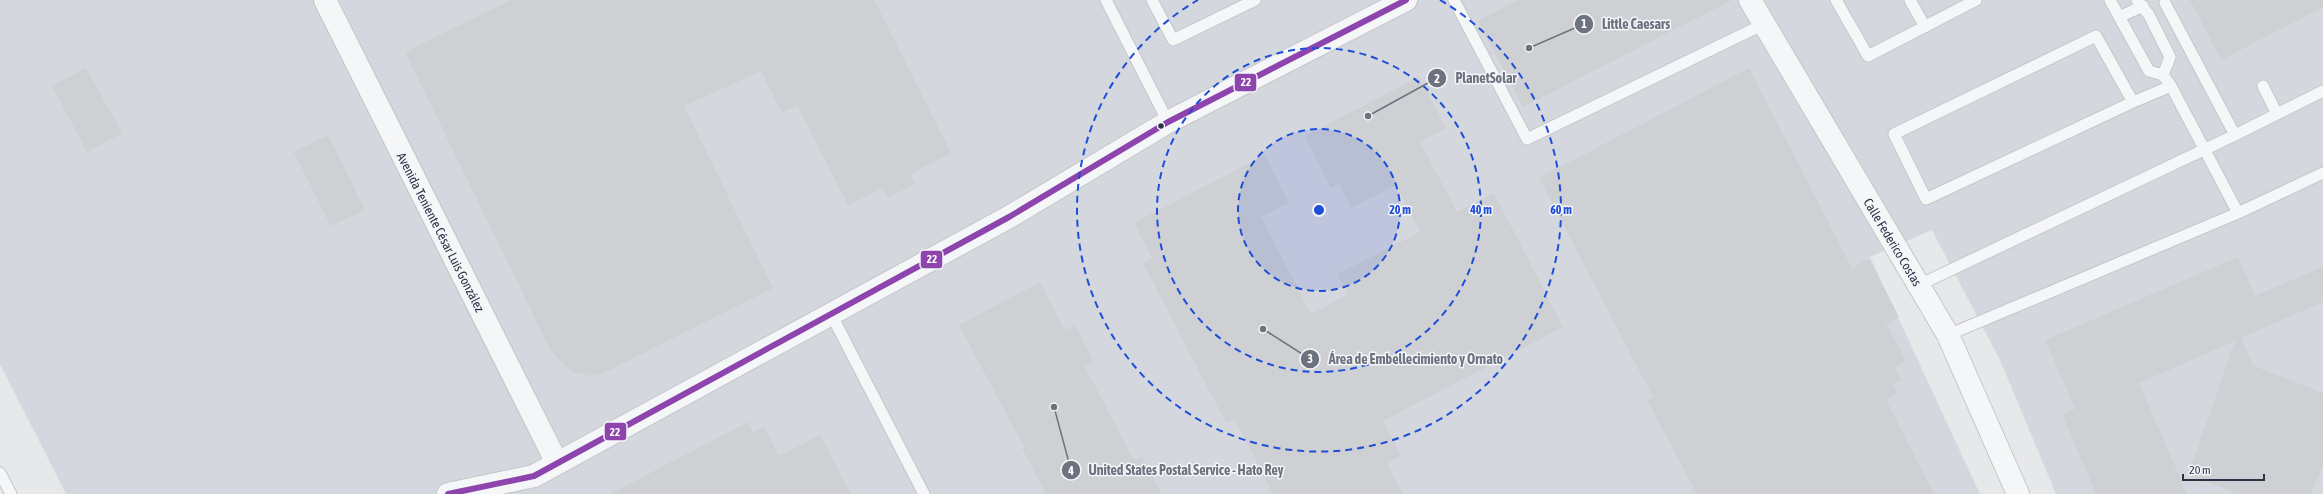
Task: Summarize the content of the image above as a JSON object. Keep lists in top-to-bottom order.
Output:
{
  "streets": {
    "street": ["Avenida Teniente César Luis González", "Calle Federico Costas"]
  },
  "places": [
    "Little Caesars",
    "PlanetSolar",
    "Área de Embellecimiento y Ornato",
    "United States Postal Service - Hato Rey"
  ],
  "lines": ["transit line 22"],
  "scale_bar": "20 m",
  "rings": ["20 m", "40 m", "60 m"]
}
